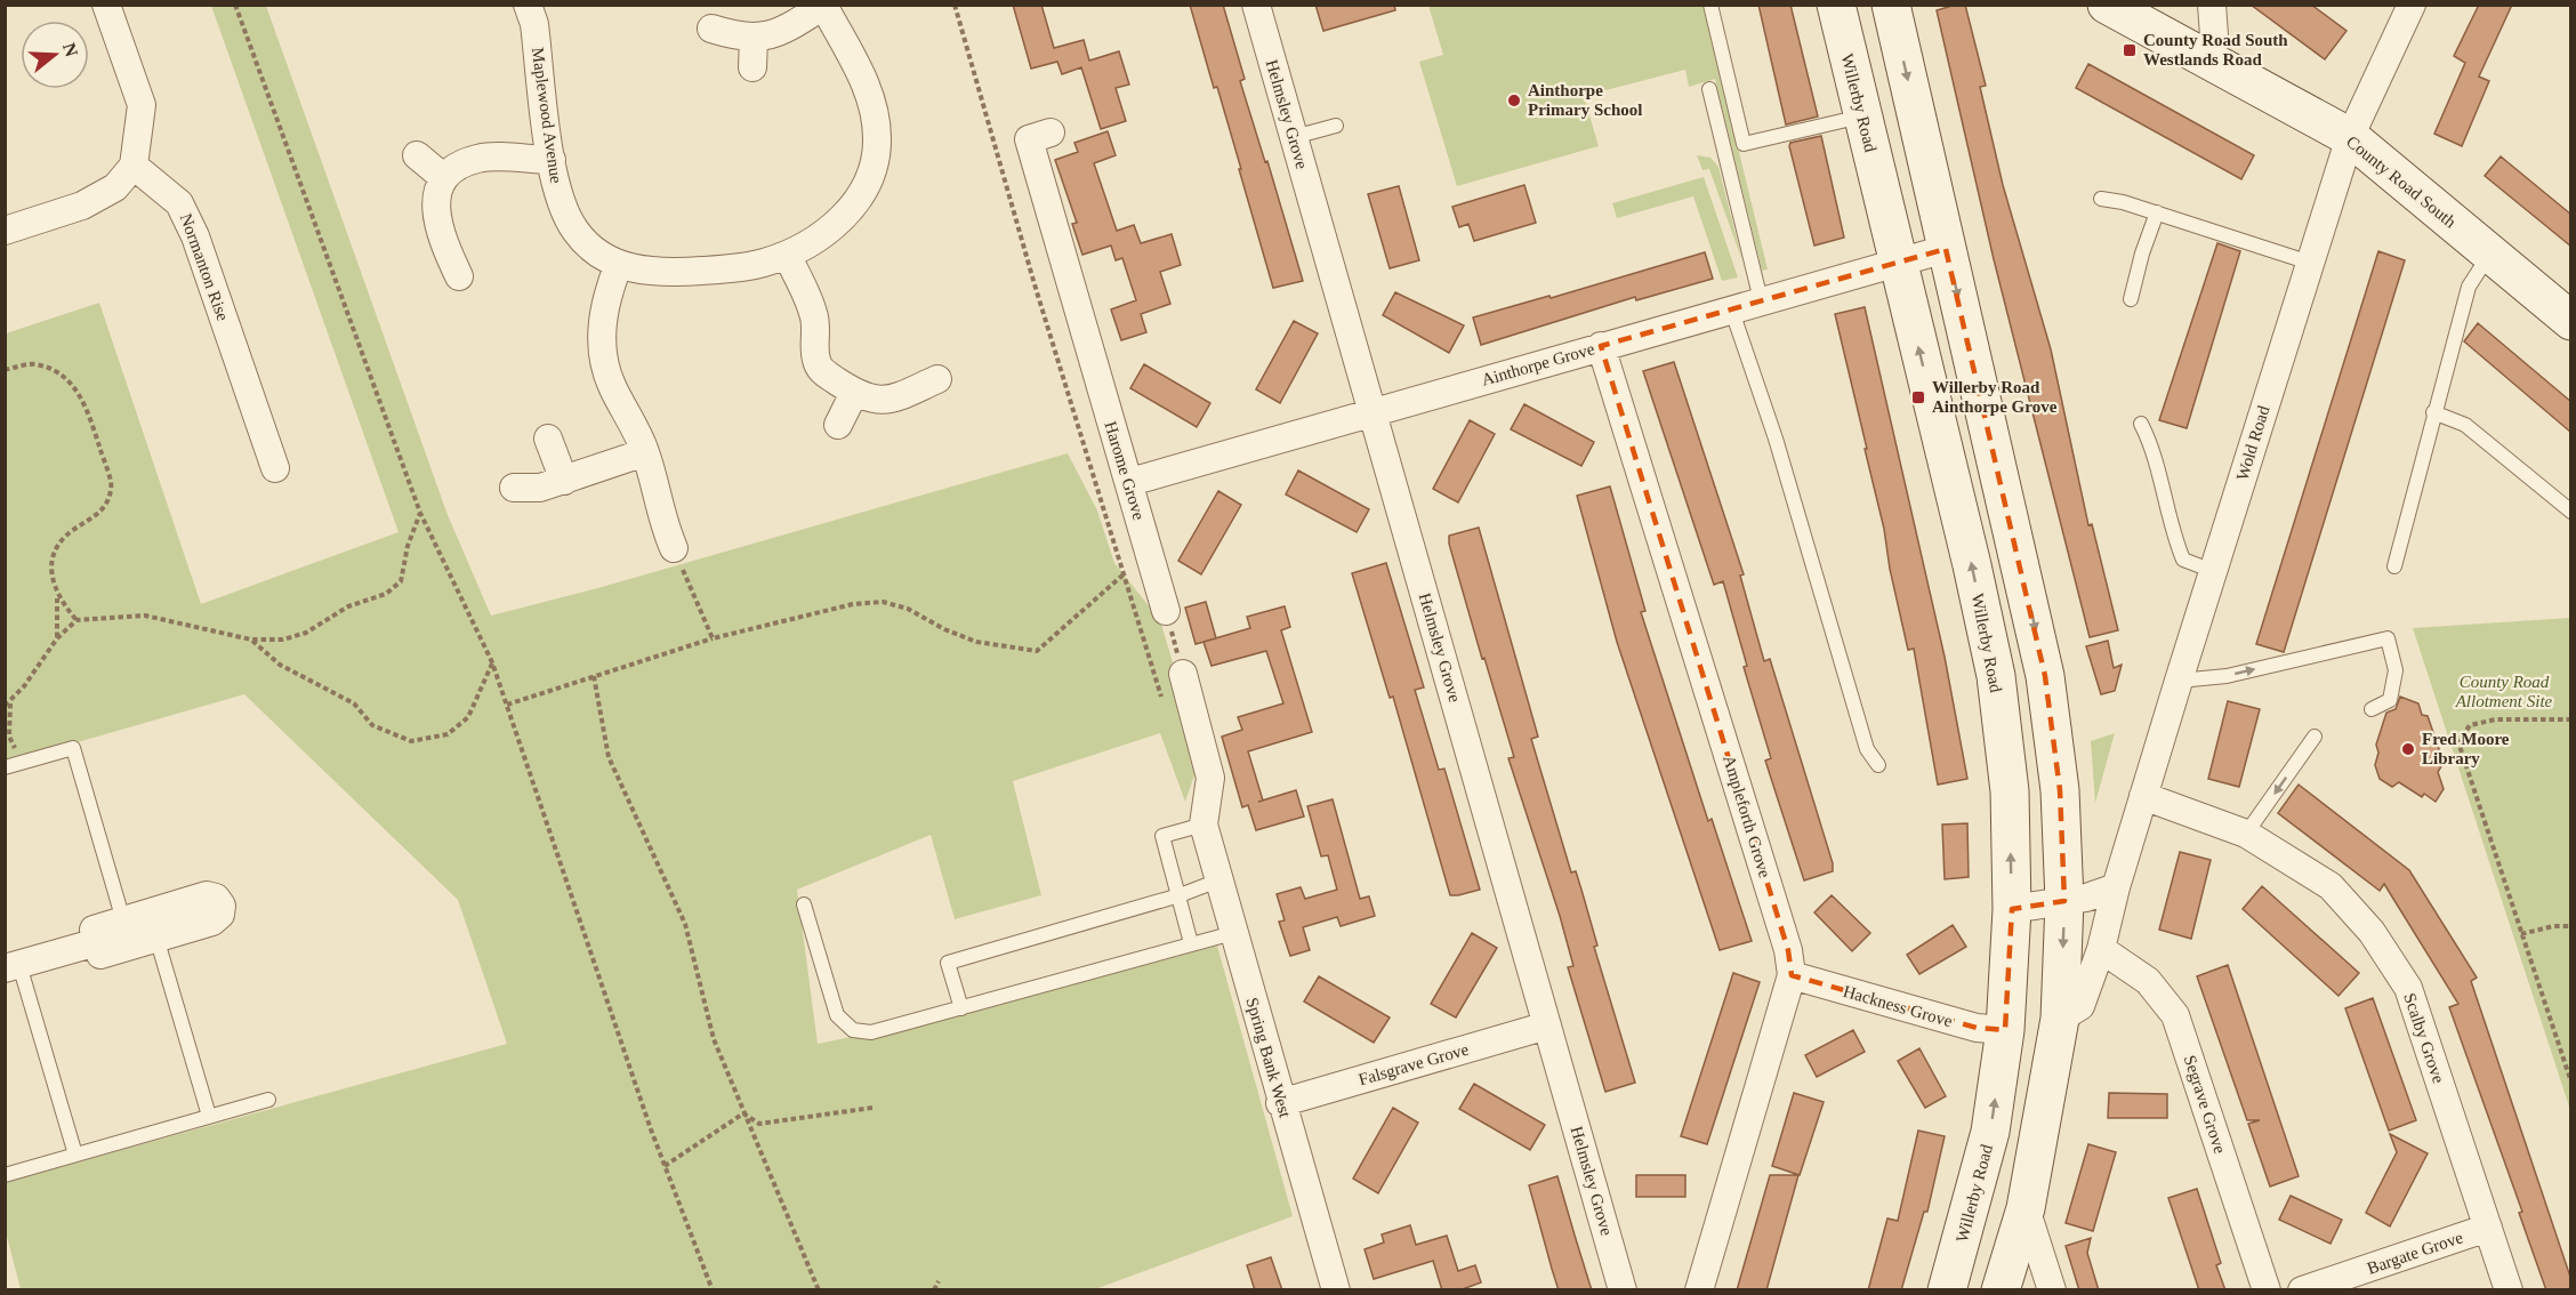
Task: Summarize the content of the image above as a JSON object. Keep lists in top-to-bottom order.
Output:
{
  "streets": {
    "street": [
      "Willerby Road",
      "Helmsley Grove",
      "Maplewood Avenue",
      "County Road South",
      "Normanton Rise",
      "Ainthorpe Grove",
      "Wold Road",
      "Harome Grove",
      "Ampleforth Grove",
      "Hackness Grove",
      "Scalby Grove",
      "Spring Bank West",
      "Falsgrave Grove",
      "Segrave Grove",
      "Bargate Grove"
    ]
  },
  "crossings": [
    ["Willerby Road", "Ainthorpe Grove"],
    ["Willerby Road", "Hackness Grove"],
    ["Helmsley Grove", "Ainthorpe Grove"],
    ["Helmsley Grove", "Falsgrave Grove"],
    ["County Road South", "Wold Road"],
    ["Ainthorpe Grove", "Harome Grove"],
    ["Ainthorpe Grove", "Ampleforth Grove"],
    ["Wold Road", "Scalby Grove"],
    ["Wold Road", "Segrave Grove"],
    ["Ampleforth Grove", "Hackness Grove"],
    ["Scalby Grove", "Bargate Grove"],
    ["Spring Bank West", "Falsgrave Grove"]
  ],
  "parks": ["County Road Allotment Site"],
  "places": {
    "transit": ["County Road South Westlands Road", "Willerby Road Ainthorpe Grove"],
    "other": ["Ainthorpe Primary School", "Fred Moore Library"]
  },
  "north": "right"
}
